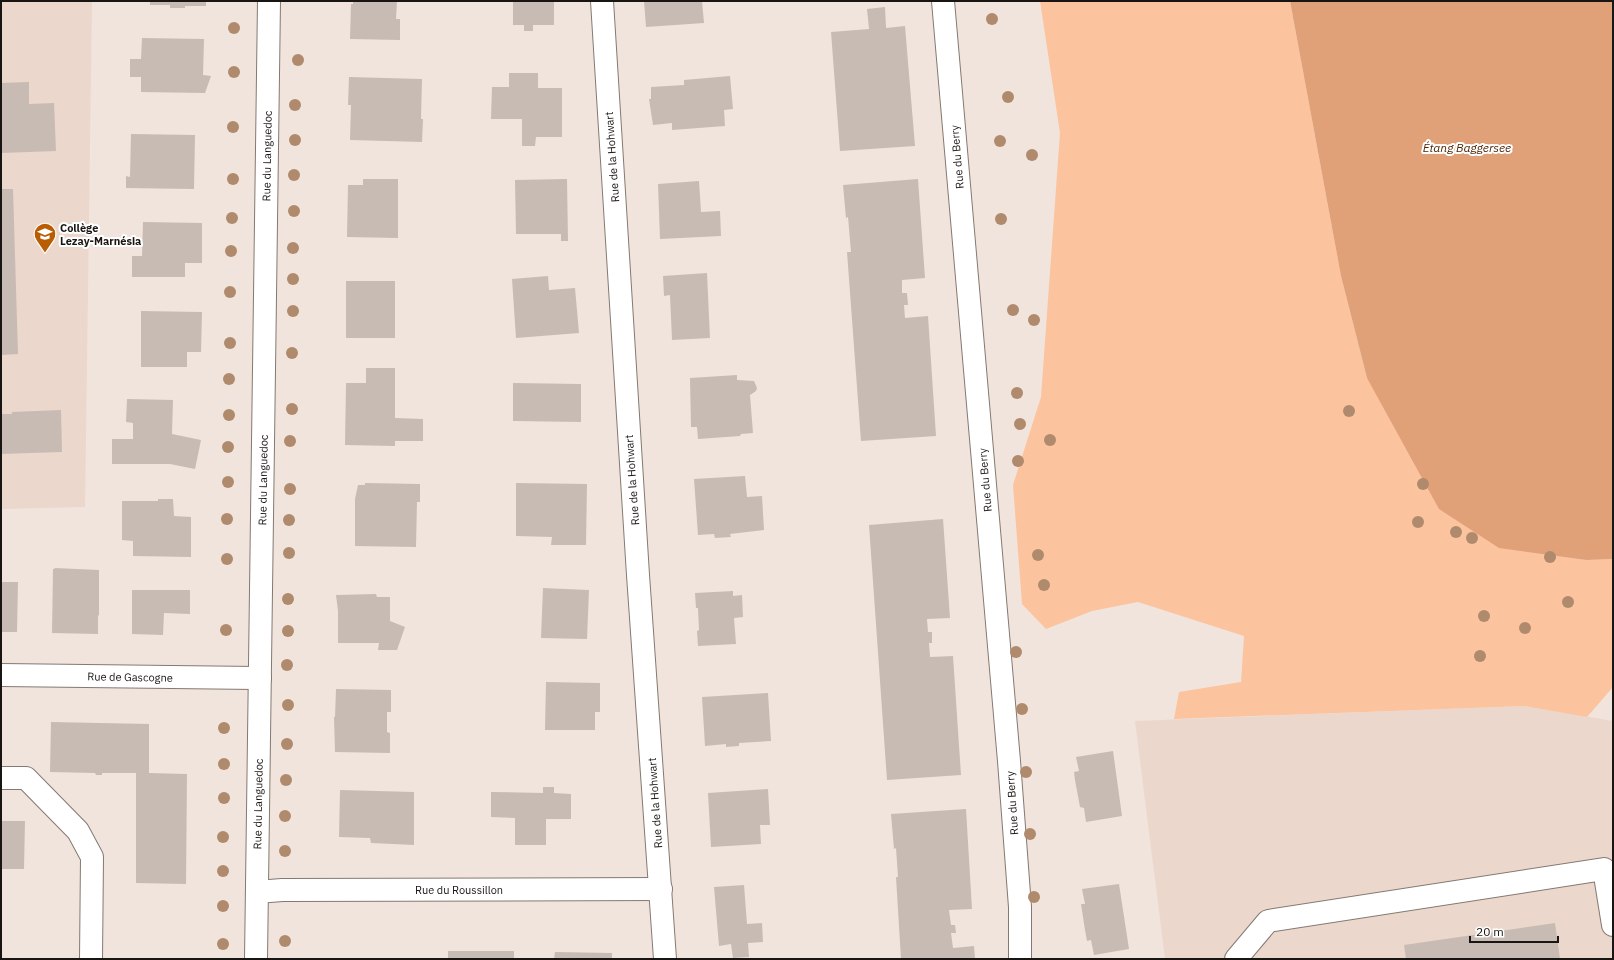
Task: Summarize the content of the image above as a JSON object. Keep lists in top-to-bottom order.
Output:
{
  "streets": {
    "street": [
      "Rue du Languedoc",
      "Rue de la Hohwart",
      "Rue du Berry",
      "Rue de Gascogne",
      "Rue du Roussillon"
    ]
  },
  "crossings": [
    ["Rue du Languedoc", "Rue de Gascogne"],
    ["Rue du Languedoc", "Rue du Roussillon"],
    ["Rue de la Hohwart", "Rue du Roussillon"]
  ],
  "water": ["Étang Baggersee"],
  "places": {
    "school or university": ["Collège Lezay-Marnésia"]
  },
  "scale_bar": "20 m"
}
